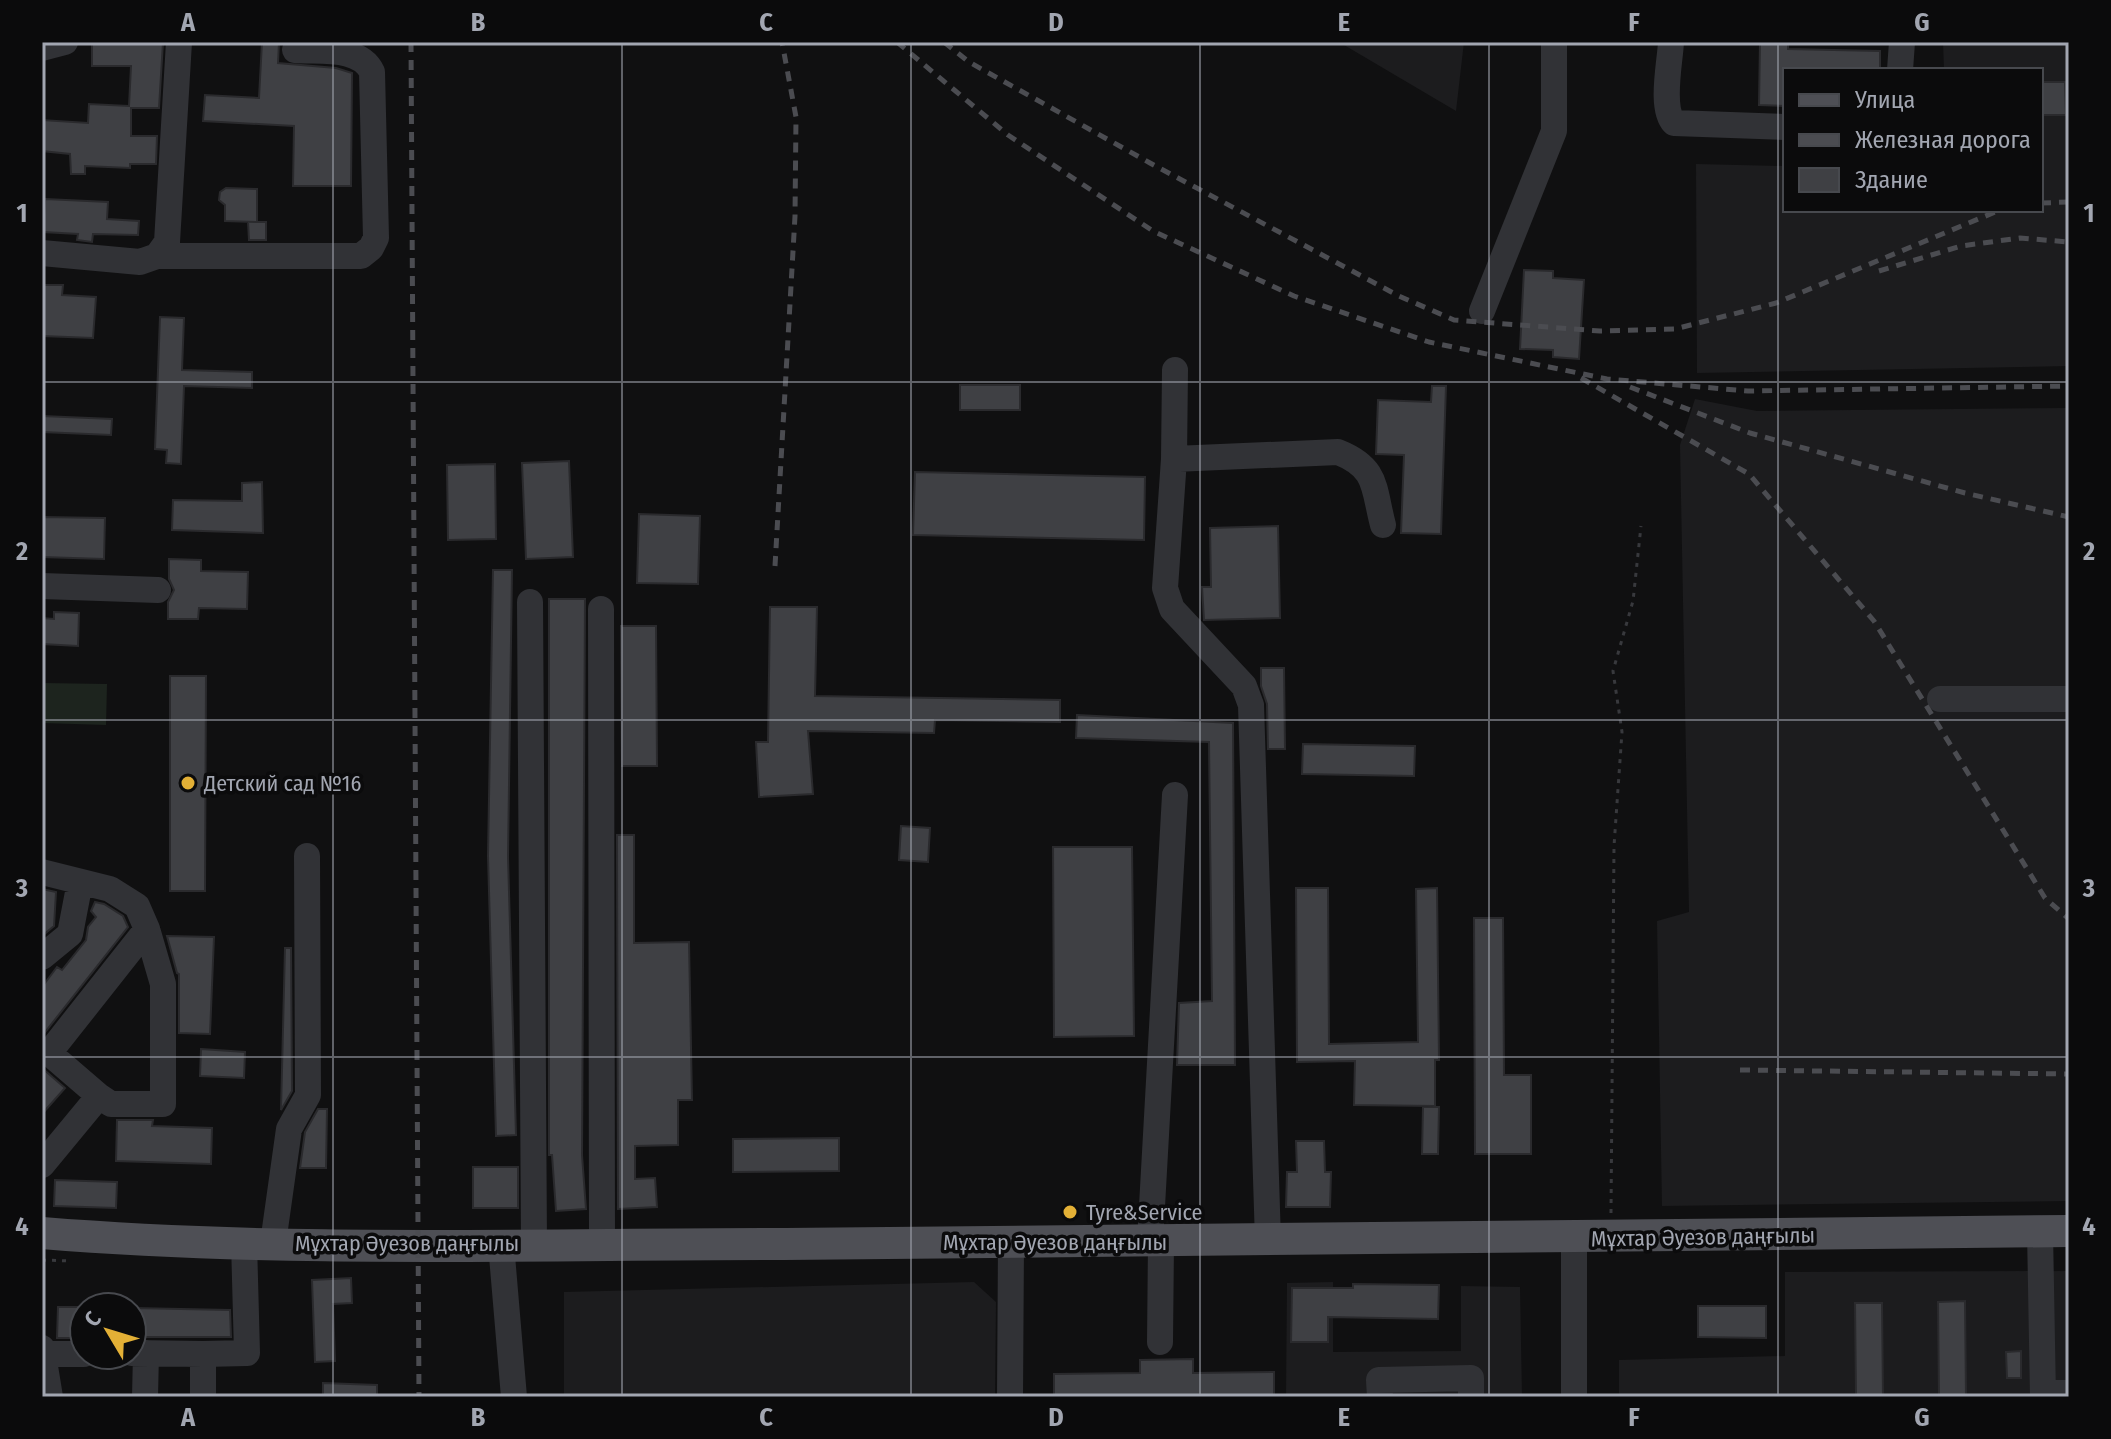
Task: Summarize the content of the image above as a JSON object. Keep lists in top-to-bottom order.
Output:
{
  "streets": {
    "main road": ["Мұхтар Әуезов даңғылы"]
  },
  "places": ["Детский сад №16", "Tyre&Service"],
  "legend": ["Улица", "Железная дорога", "Здание"],
  "north": "top left",
  "grid": {
    "columns": [
      "A",
      "B",
      "C",
      "D",
      "E",
      "F",
      "G"
    ],
    "rows": [
      "1",
      "2",
      "3",
      "4"
    ]
  }
}
